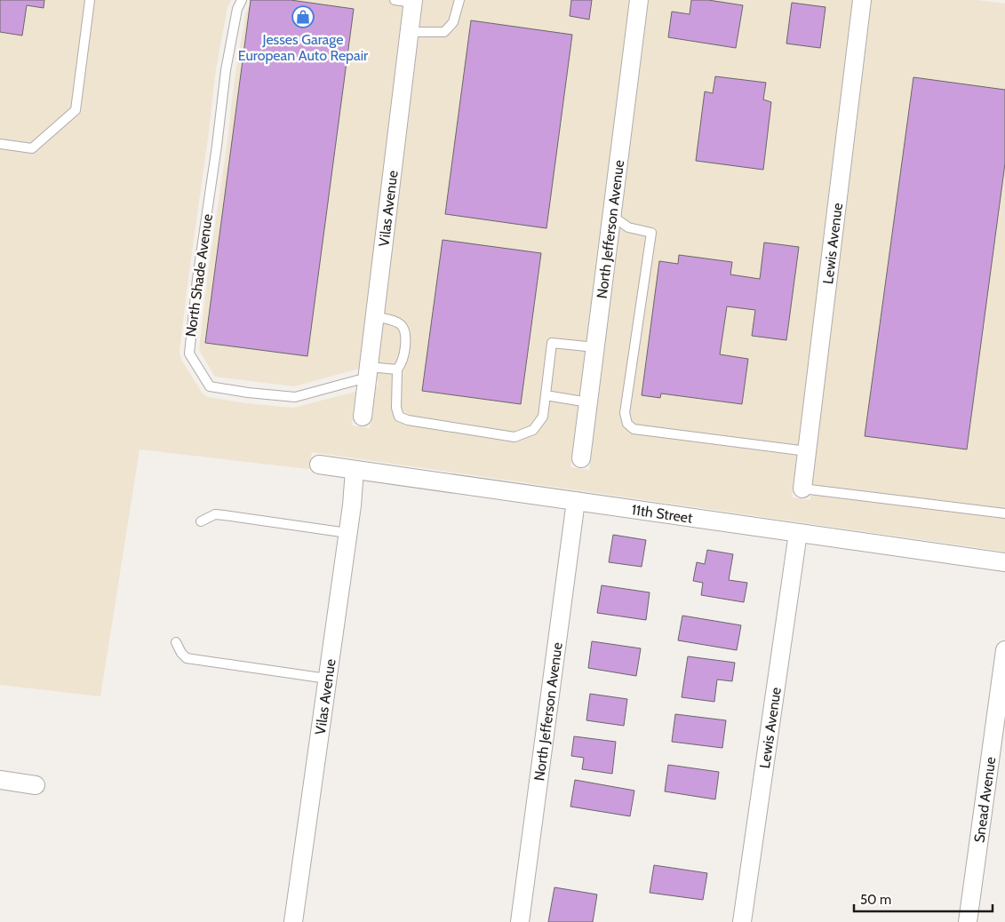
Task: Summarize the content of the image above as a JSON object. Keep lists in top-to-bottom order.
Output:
{
  "streets": {
    "street": [
      "Vilas Avenue",
      "North Jefferson Avenue",
      "Lewis Avenue",
      "11th Street",
      "Snead Avenue"
    ],
    "lane": ["North Shade Avenue"]
  },
  "crossings": [
    ["Vilas Avenue", "North Shade Avenue"],
    ["Vilas Avenue", "11th Street"],
    ["North Jefferson Avenue", "11th Street"],
    ["Lewis Avenue", "11th Street"]
  ],
  "places": {
    "shop": ["Jesses Garage European Auto Repair"]
  },
  "scale_bar": "50 m"
}
